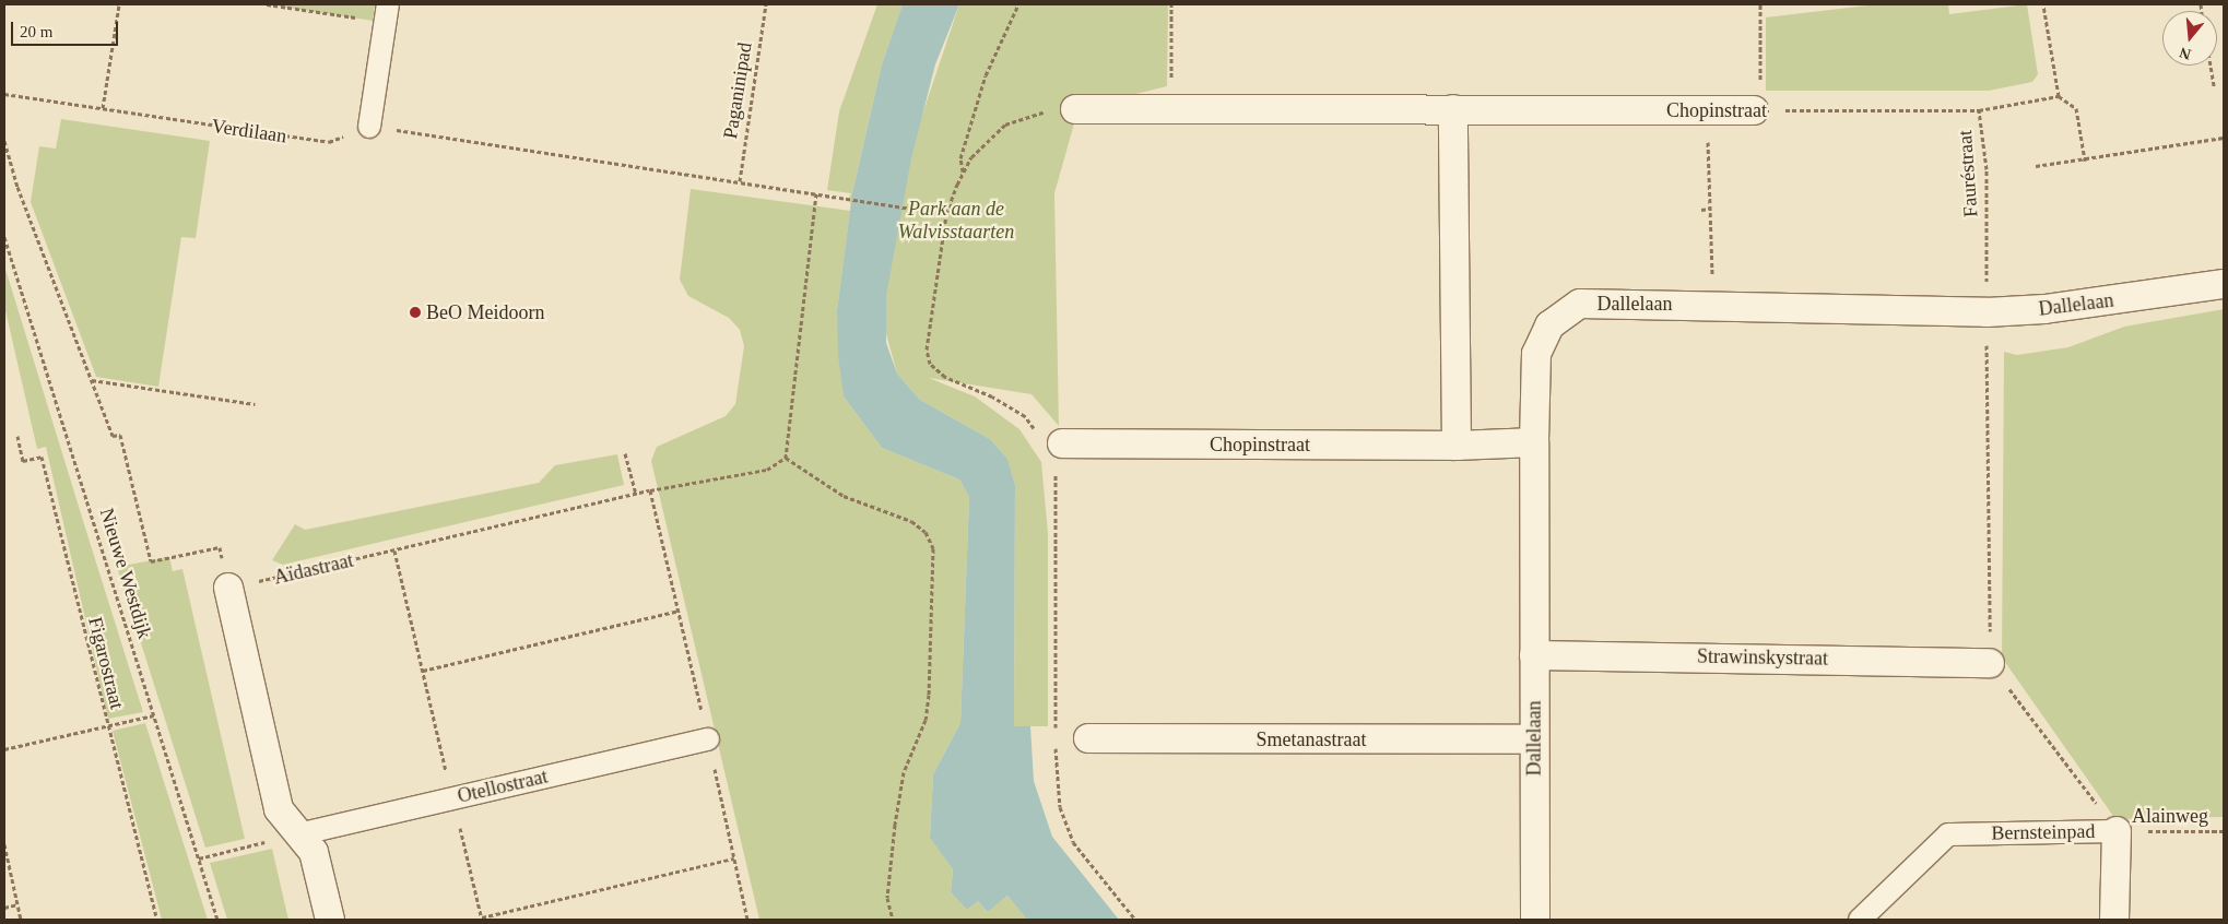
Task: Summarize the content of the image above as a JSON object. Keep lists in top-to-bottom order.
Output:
{
  "streets": {
    "street": [
      "Chopinstraat",
      "Dallelaan",
      "Strawinskystraat",
      "Smetanastraat",
      "Otellostraat",
      "Bernsteinpad"
    ],
    "path": [
      "Paganinipad",
      "Verdilaan",
      "Fauréstraat",
      "Aïdastraat",
      "Nieuwe Westdijk",
      "Figarostraat",
      "Alainweg"
    ]
  },
  "crossings": [
    ["Chopinstraat", "Fauréstraat"],
    ["Chopinstraat", "Dallelaan"],
    ["Fauréstraat", "Dallelaan"],
    ["Fauréstraat", "Strawinskystraat"],
    ["Fauréstraat", "Bernsteinpad"],
    ["Dallelaan", "Strawinskystraat"],
    ["Dallelaan", "Smetanastraat"],
    ["Strawinskystraat", "Bernsteinpad"],
    ["Alainweg", "Bernsteinpad"]
  ],
  "parks": ["Park aan de Walvisstaarten"],
  "places": ["BeO Meidoorn"],
  "scale_bar": "20 m",
  "north": "bottom"
}
